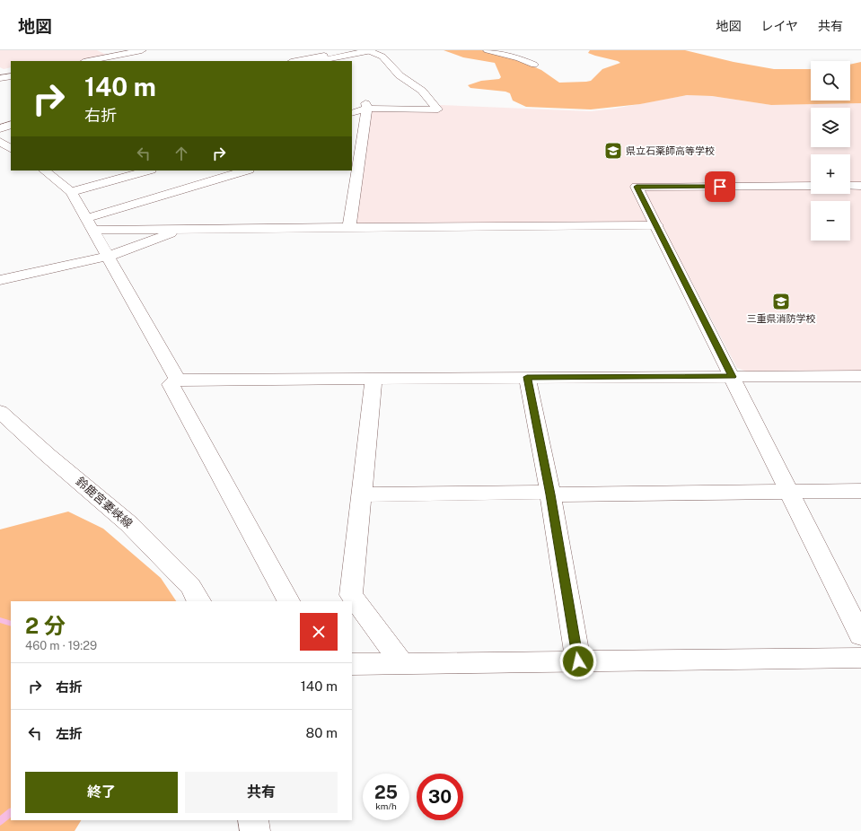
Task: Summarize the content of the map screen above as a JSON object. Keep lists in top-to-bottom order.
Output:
{
  "streets": {
    "main road": ["鈴鹿宮妻峡線"]
  },
  "places": {
    "school or university": ["県立石薬師高等学校", "三重県消防学校"]
  },
  "page": {
    "header": "地図",
    "nav": ["地図", "レイヤ", "共有"],
    "map_buttons": ["+", "−"],
    "turn": ["140 m", "右折"],
    "heading": ["2 分", "460 m · 19:29"],
    "list": [
      {
        "name": "右折",
        "value": "140 m"
      },
      {
        "name": "左折",
        "value": "80 m"
      }
    ],
    "buttons": ["終了", "共有"],
    "speed": "25 km/h",
    "limit": "30"
  }
}
